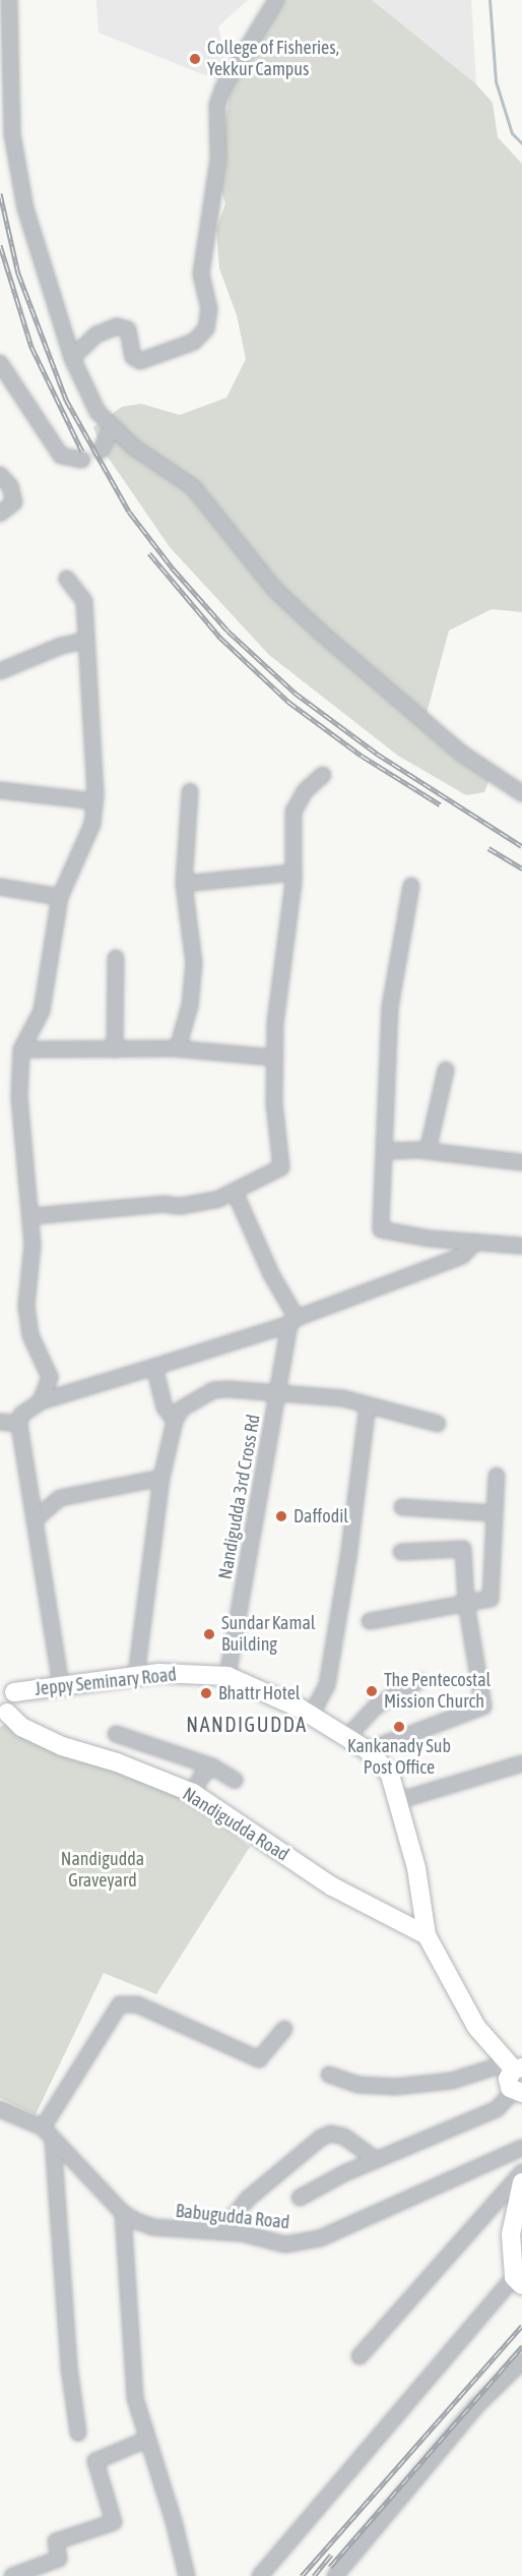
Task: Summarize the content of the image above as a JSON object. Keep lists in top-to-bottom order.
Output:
{
  "streets": {
    "main road": ["Jeppy Seminary Road", "Nandigudda Road"],
    "street": ["Nandigudda 3rd Cross Rd", "Babugudda Road"]
  },
  "crossings": [
    ["Nandigudda 3rd Cross Rd", "Jeppy Seminary Road"],
    ["Jeppy Seminary Road", "Nandigudda Road"]
  ],
  "districts": ["NANDIGUDDA"],
  "parks": ["Nandigudda Graveyard"],
  "places": [
    "College of Fisheries, Yekkur Campus",
    "Daffodil",
    "Sundar Kamal Building",
    "The Pentecostal Mission Church",
    "Bhattr Hotel",
    "Kankanady Sub Post Office"
  ]
}
